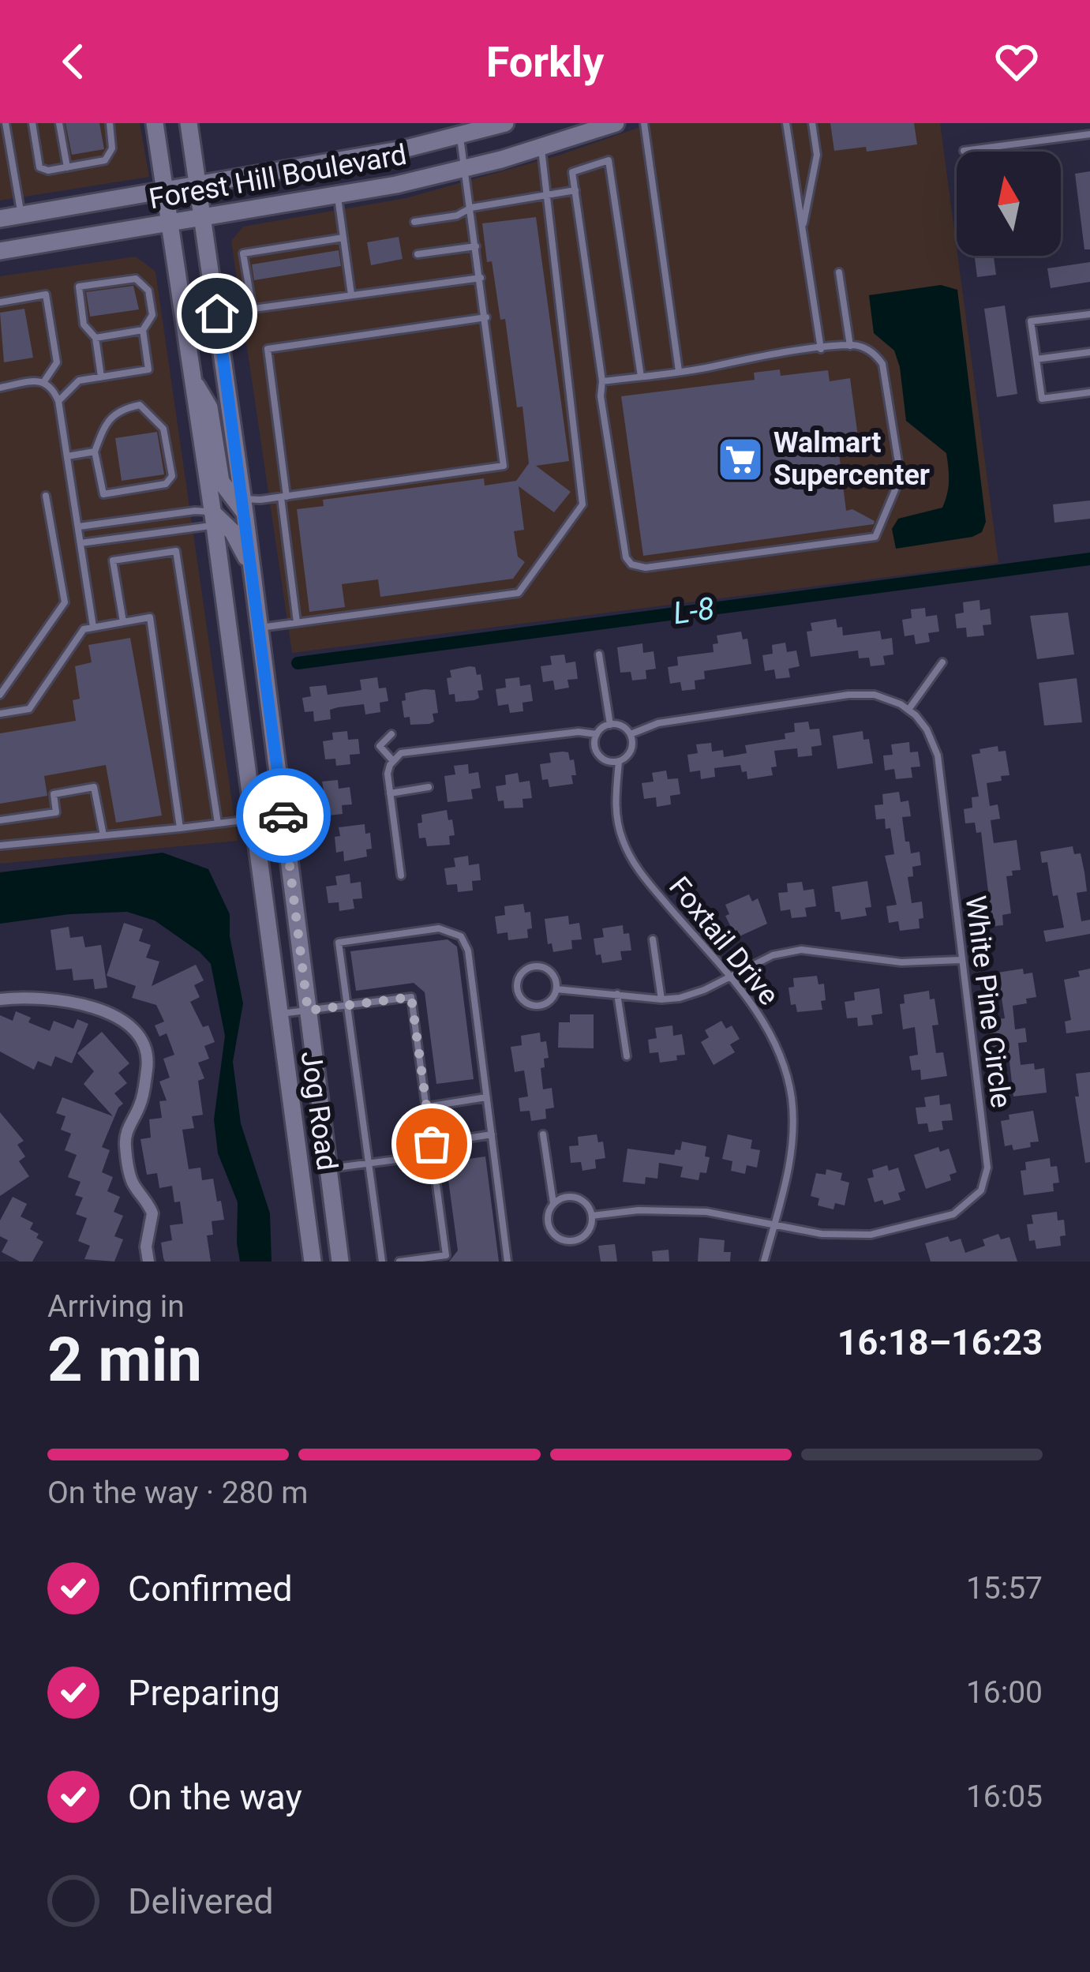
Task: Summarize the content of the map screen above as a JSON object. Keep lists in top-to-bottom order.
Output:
{
  "streets": {
    "main road": ["Forest Hill Boulevard", "Jog Road"],
    "lane": ["Foxtail Drive", "White Pine Circle"]
  },
  "crossings": [
    ["Forest Hill Boulevard", "Jog Road"],
    ["Foxtail Drive", "White Pine Circle"]
  ],
  "water": ["L-8"],
  "places": {
    "supermarket": ["Walmart Supercenter"]
  },
  "north": "top",
  "page": {
    "header": "Forkly",
    "heading": ["2 min", "Arriving in", "16:18–16:23"],
    "bar": "On the way · 280 m",
    "list": [
      ["Confirmed", "15:57"],
      ["Preparing", "16:00"],
      ["On the way", "16:05"],
      "Delivered"
    ]
  }
}
